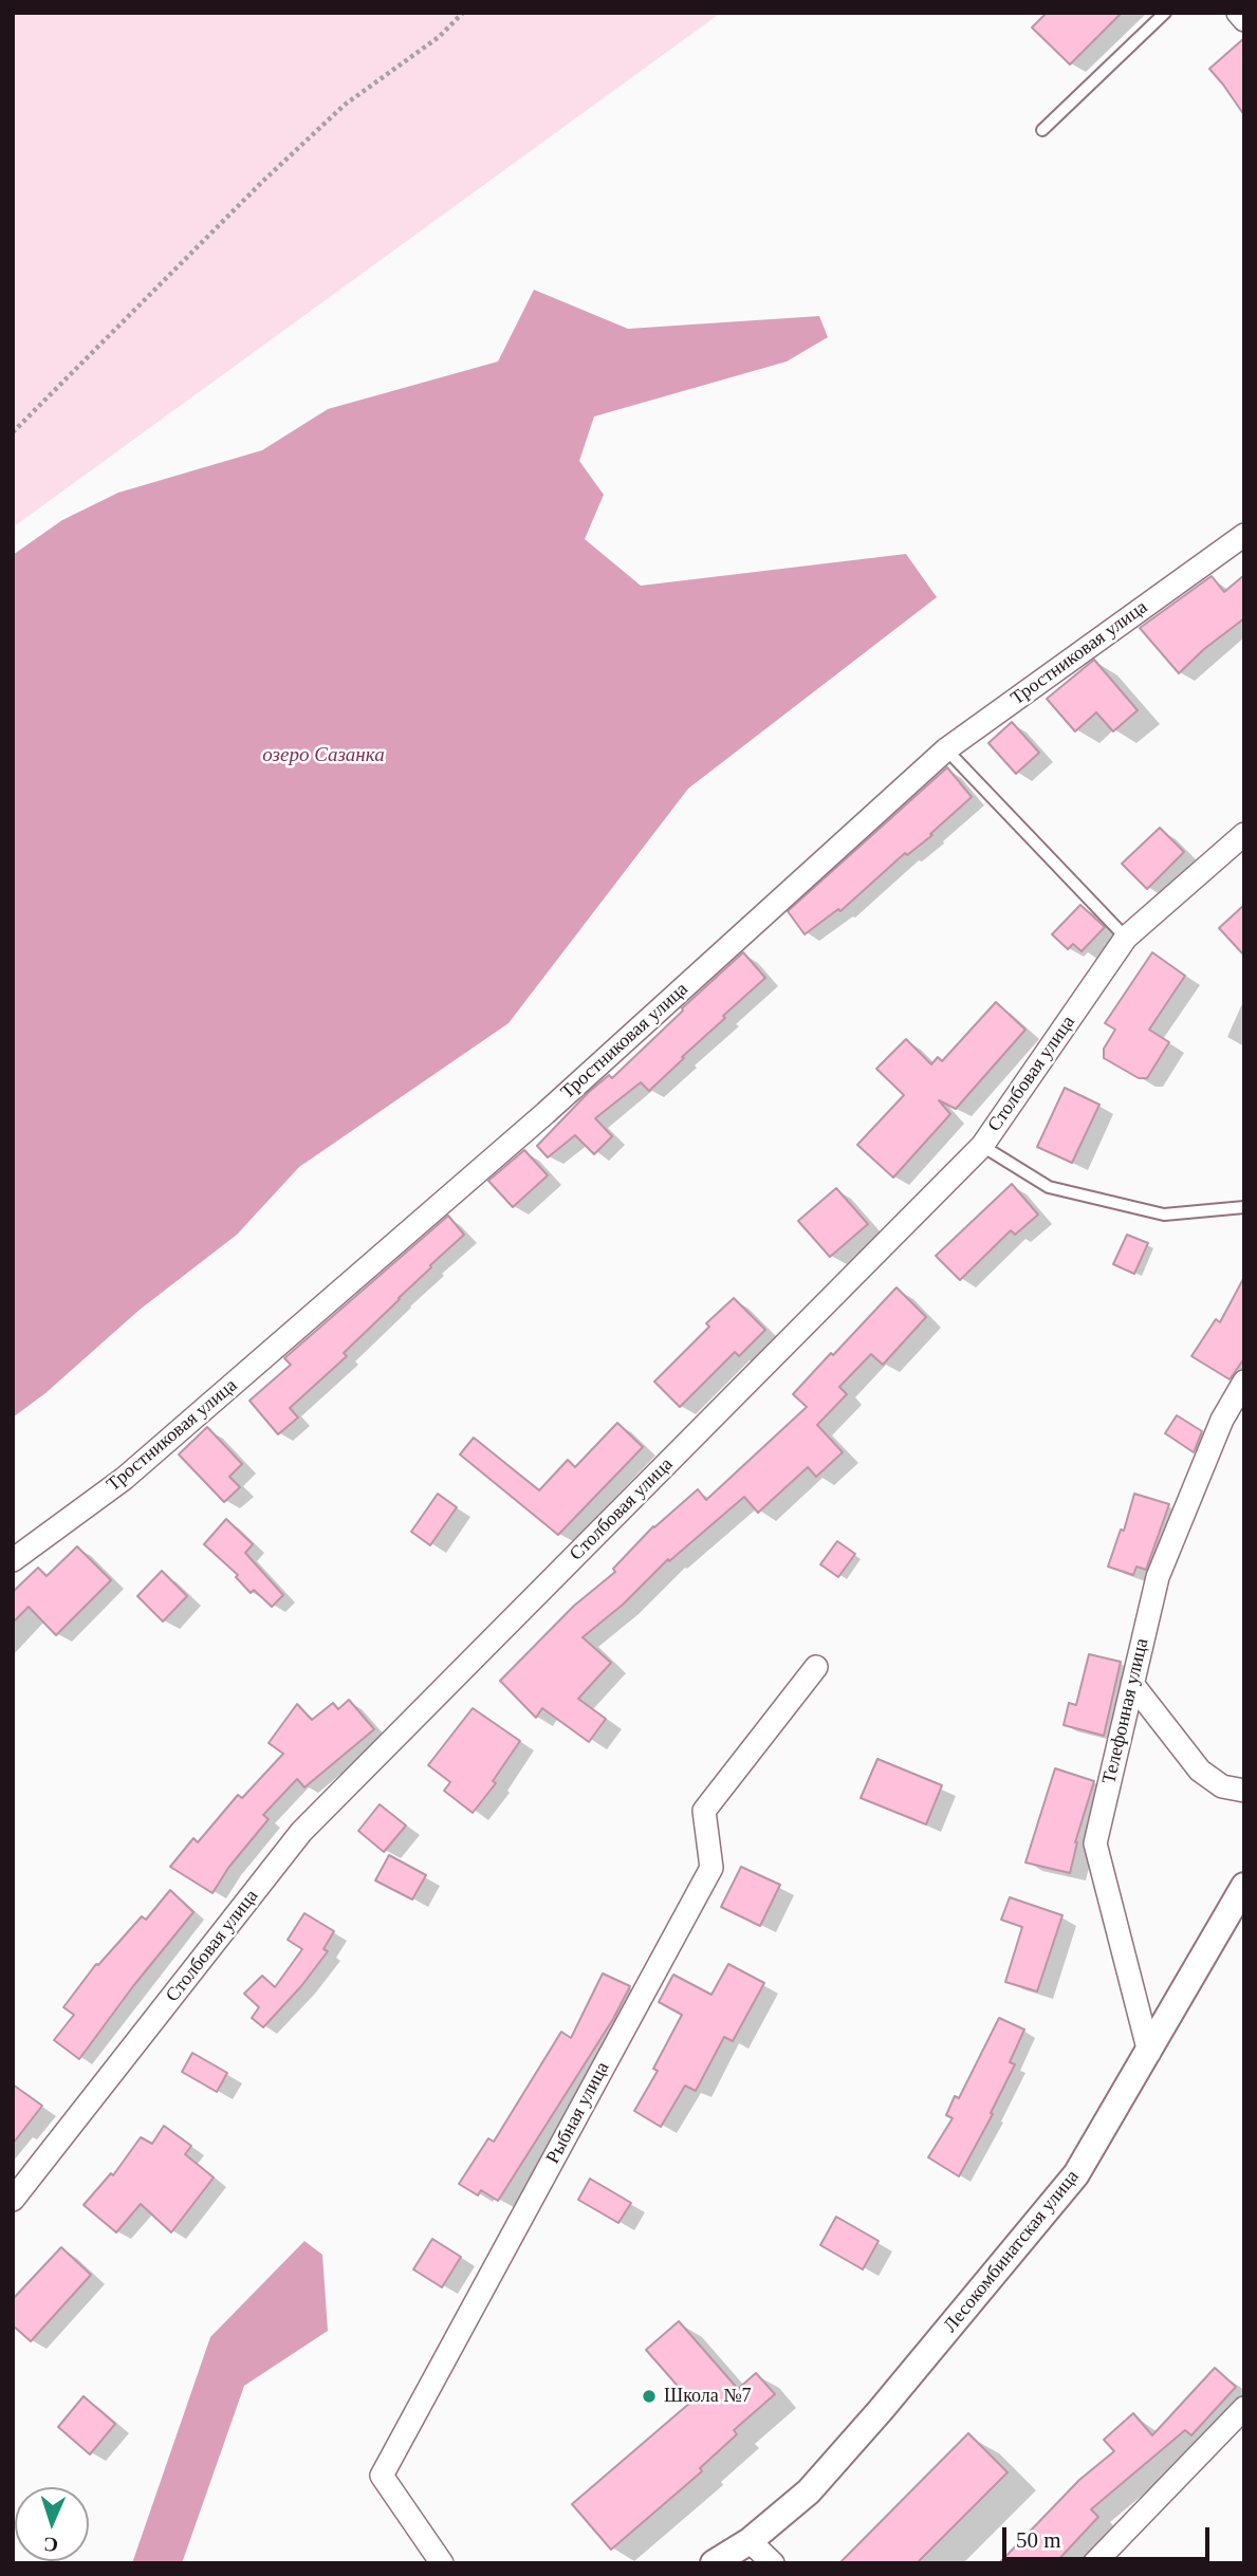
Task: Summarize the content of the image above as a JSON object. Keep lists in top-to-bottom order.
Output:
{
  "streets": {
    "street": [
      "Тростниковая улица",
      "Столбовая улица",
      "Телефонная улица",
      "Рыбная улица",
      "Лесокомбинатская улица"
    ]
  },
  "crossings": [
    ["Телефонная улица", "Лесокомбинатская улица"]
  ],
  "water": ["озеро Сазанка"],
  "places": ["Школа №7"],
  "scale_bar": "50 m",
  "north": "bottom"
}
